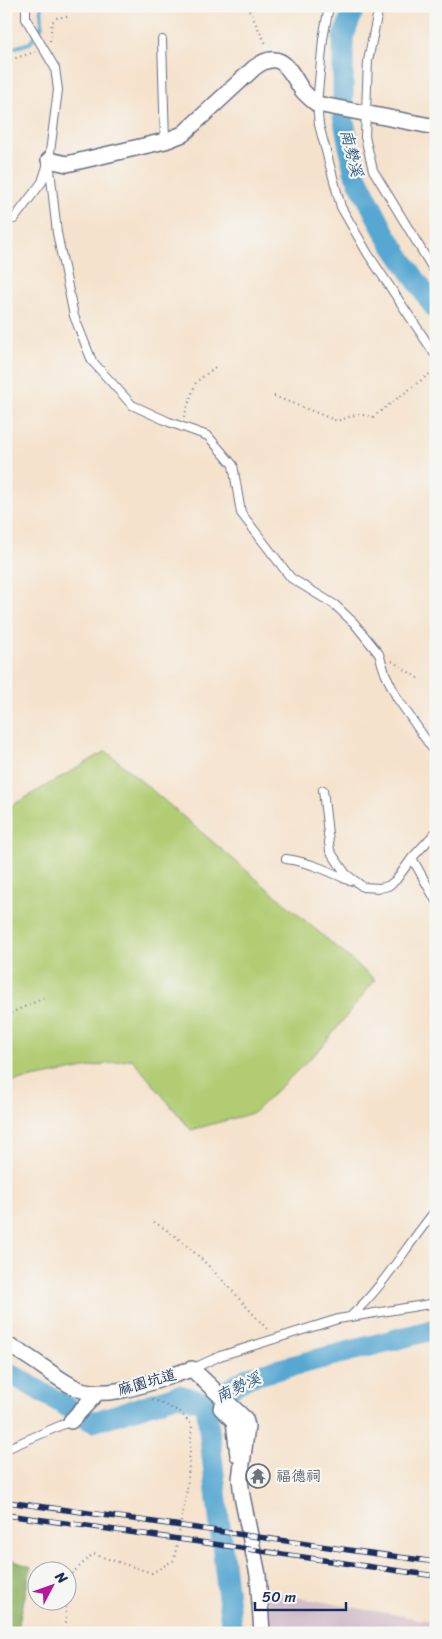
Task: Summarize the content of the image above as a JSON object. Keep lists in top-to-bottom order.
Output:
{
  "streets": {
    "street": ["麻園坑道"]
  },
  "water": ["南勢溪"],
  "places": {
    "temple": ["福德祠"]
  },
  "scale_bar": "50 m",
  "north": "top right"
}
